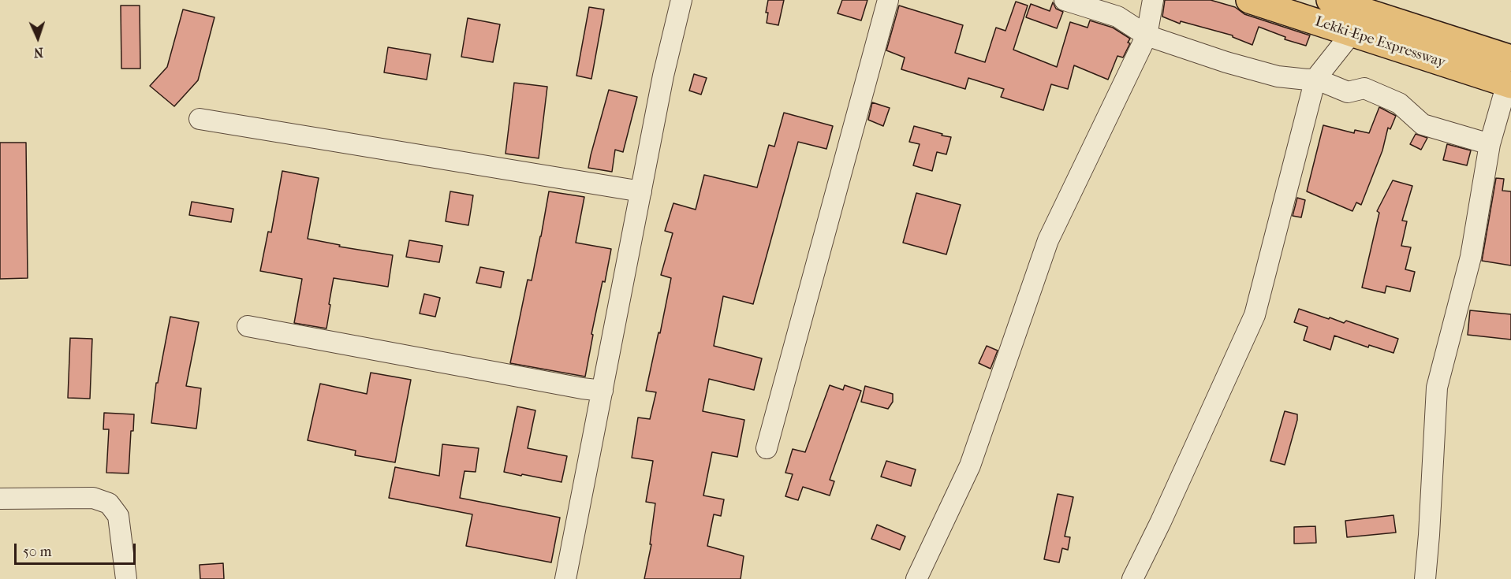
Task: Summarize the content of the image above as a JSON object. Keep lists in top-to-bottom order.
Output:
{
  "streets": {
    "highway": ["Lekki-Epe Expressway"]
  },
  "scale_bar": "50 m",
  "north": "bottom"
}
